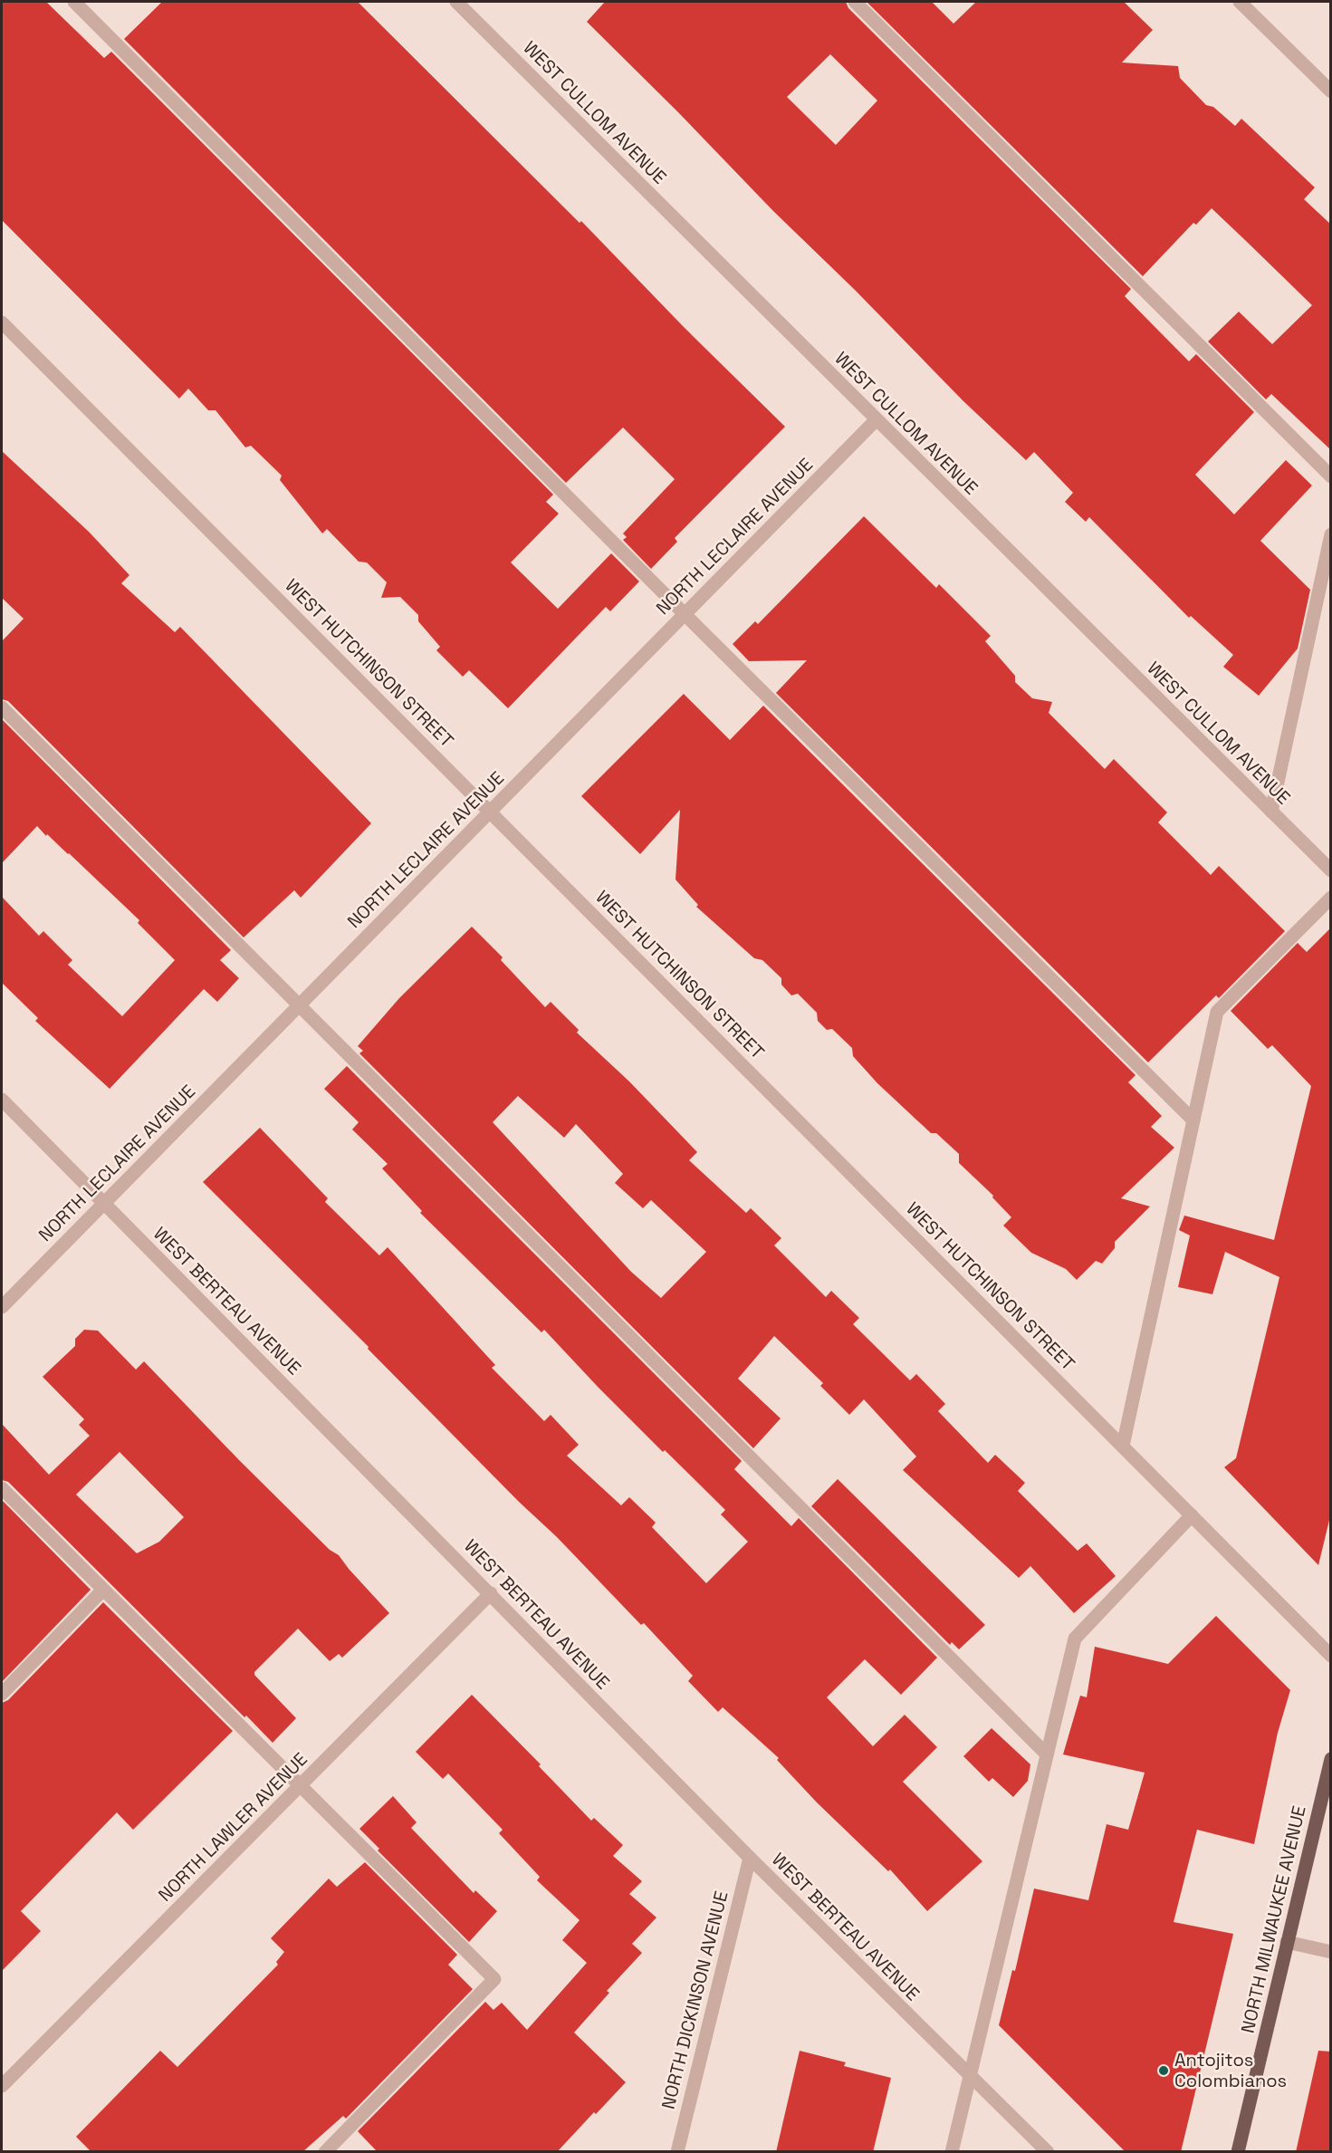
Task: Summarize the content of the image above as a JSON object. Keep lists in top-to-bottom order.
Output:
{
  "streets": {
    "main road": ["NORTH MILWAUKEE AVENUE"],
    "street": [
      "WEST CULLOM AVENUE",
      "NORTH LECLAIRE AVENUE",
      "WEST HUTCHINSON STREET",
      "WEST BERTEAU AVENUE",
      "NORTH LAWLER AVENUE",
      "NORTH DICKINSON AVENUE"
    ]
  },
  "crossings": [
    ["WEST CULLOM AVENUE", "NORTH LECLAIRE AVENUE"],
    ["NORTH LECLAIRE AVENUE", "WEST HUTCHINSON STREET"],
    ["NORTH LECLAIRE AVENUE", "WEST BERTEAU AVENUE"],
    ["WEST BERTEAU AVENUE", "NORTH LAWLER AVENUE"],
    ["WEST BERTEAU AVENUE", "NORTH DICKINSON AVENUE"]
  ],
  "places": ["Antojitos Colombianos"]
}
